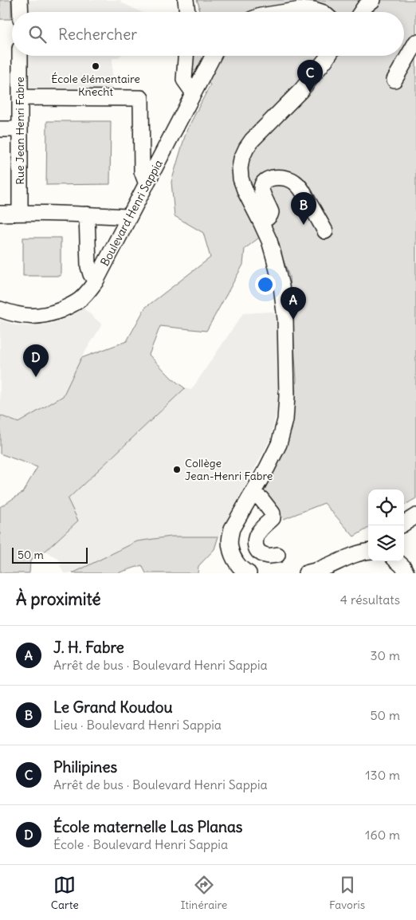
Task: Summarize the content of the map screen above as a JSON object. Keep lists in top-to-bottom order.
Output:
{
  "streets": {
    "street": ["Rue Jean Henri Fabre", "Boulevard Henri Sappia"]
  },
  "places": ["École élémentaire Knecht", "Collège Jean-Henri Fabre"],
  "scale_bar": "50 m",
  "page": {
    "search": "Rechercher",
    "pins": [
      "C",
      "B",
      "A",
      "D"
    ],
    "scale": "50 m",
    "heading": ["À proximité", "4 résultats"],
    "list": [
      {
        "mark": "A",
        "name": "J. H. Fabre",
        "note": "Arrêt de bus · Boulevard Henri Sappia",
        "value": "30 m"
      },
      {
        "mark": "B",
        "name": "Le Grand Koudou",
        "note": "Lieu · Boulevard Henri Sappia",
        "value": "50 m"
      },
      {
        "mark": "C",
        "name": "Philipines",
        "note": "Arrêt de bus · Boulevard Henri Sappia",
        "value": "130 m"
      },
      {
        "mark": "D",
        "name": "École maternelle Las Planas",
        "note": "École · Boulevard Henri Sappia",
        "value": "160 m"
      }
    ],
    "nav": ["Carte", "Itinéraire", "Favoris"]
  }
}
